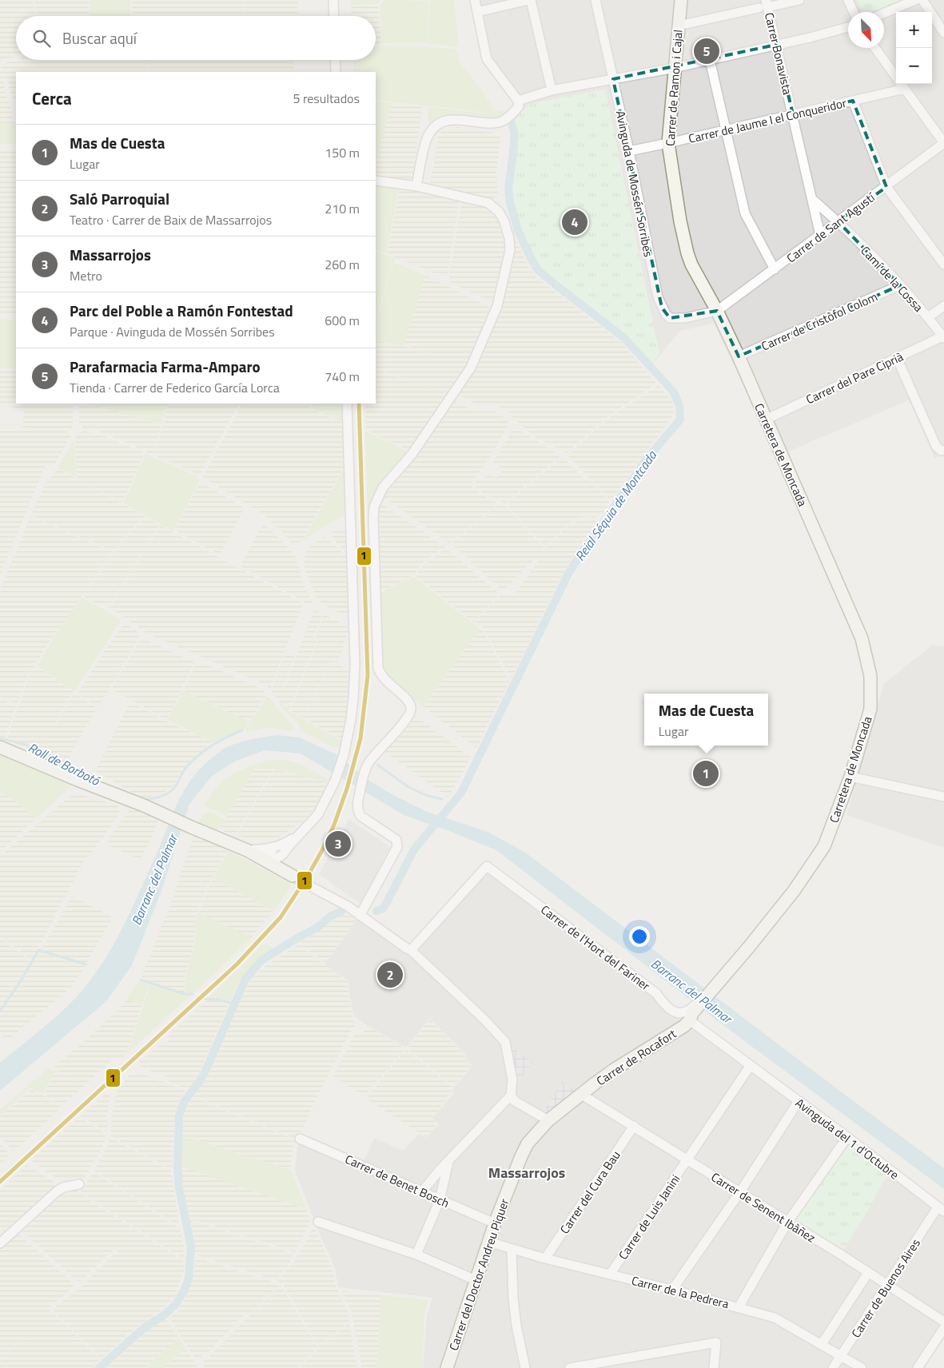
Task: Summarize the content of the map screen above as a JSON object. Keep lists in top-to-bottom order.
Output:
{
  "streets": {
    "street": [
      "Carrer Bonavista",
      "Carrer de Ramon i Cajal",
      "Carrer de Jaume I el Conqueridor",
      "Avinguda de Mossén Sorribes",
      "Carrer de Sant Agustí",
      "Camí de la Cossa",
      "Carrer de Cristòfol Colom",
      "Carrer del Pare Ciprià",
      "Carretera de Moncada",
      "Carrer de l'Hort del Fariner",
      "Carrer de Rocafort",
      "Avinguda del 1 d'Octubre",
      "Carrer de Benet Bosch",
      "Carrer del Cura Bau",
      "Carrer de Senent Ibàñez",
      "Carrer de Luis Janini",
      "Carrer del Doctor Andreu Piquer",
      "Carrer de Buenos Aires",
      "Carrer de la Pedrera"
    ]
  },
  "crossings": [
    ["Carrer Bonavista", "Carrer de Jaume I el Conqueridor"],
    ["Carrer Bonavista", "Carrer de Sant Agustí"],
    ["Carrer de Ramon i Cajal", "Carrer de Jaume I el Conqueridor"],
    ["Carrer de Ramon i Cajal", "Avinguda de Mossén Sorribes"],
    ["Carrer de Ramon i Cajal", "Carrer de Sant Agustí"],
    ["Carrer de Ramon i Cajal", "Carretera de Moncada"],
    ["Carrer de Jaume I el Conqueridor", "Avinguda de Mossén Sorribes"],
    ["Avinguda de Mossén Sorribes", "Carrer de Sant Agustí"],
    ["Avinguda de Mossén Sorribes", "Carretera de Moncada"],
    ["Carrer de Sant Agustí", "Camí de la Cossa"],
    ["Carrer de Sant Agustí", "Carretera de Moncada"],
    ["Camí de la Cossa", "Carrer de Cristòfol Colom"],
    ["Camí de la Cossa", "Carrer del Pare Ciprià"],
    ["Carrer de Cristòfol Colom", "Carretera de Moncada"],
    ["Carrer del Pare Ciprià", "Carretera de Moncada"],
    ["Carretera de Moncada", "Carrer de l'Hort del Fariner"],
    ["Carretera de Moncada", "Carrer de Rocafort"],
    ["Carrer de l'Hort del Fariner", "Carrer de Rocafort"],
    ["Carrer de Rocafort", "Carrer de Senent Ibàñez"],
    ["Carrer de Rocafort", "Carrer del Doctor Andreu Piquer"],
    ["Avinguda del 1 d'Octubre", "Carrer de Luis Janini"],
    ["Avinguda del 1 d'Octubre", "Carrer de Buenos Aires"],
    ["Carrer de Benet Bosch", "Carrer del Doctor Andreu Piquer"],
    ["Carrer del Cura Bau", "Carrer de Senent Ibàñez"],
    ["Carrer del Cura Bau", "Carrer de la Pedrera"],
    ["Carrer de Senent Ibàñez", "Carrer de Luis Janini"],
    ["Carrer de Senent Ibàñez", "Carrer de Buenos Aires"],
    ["Carrer de Luis Janini", "Carrer de la Pedrera"],
    ["Carrer del Doctor Andreu Piquer", "Carrer de la Pedrera"],
    ["Carrer de Buenos Aires", "Carrer de la Pedrera"]
  ],
  "districts": ["Massarrojos"],
  "water": ["Reial Séquia de Montcada", "Roll de Borbotó", "Barranc del Palmar"],
  "lines": ["metro line 1"],
  "north": "bottom right",
  "page": {
    "map_buttons": ["+", "−"],
    "search": "Buscar aquí",
    "pins": [
      "5",
      "4",
      "1",
      "3",
      "2"
    ],
    "heading": ["Cerca", "5 resultados"],
    "list": [
      {
        "mark": "1",
        "name": "Mas de Cuesta",
        "note": "Lugar",
        "value": "150 m"
      },
      {
        "mark": "2",
        "name": "Saló Parroquial",
        "note": "Teatro · Carrer de Baix de Massarrojos",
        "value": "210 m"
      },
      {
        "mark": "3",
        "name": "Massarrojos",
        "note": "Metro",
        "value": "260 m"
      },
      {
        "mark": "4",
        "name": "Parc del Poble a Ramón Fontestad",
        "note": "Parque · Avinguda de Mossén Sorribes",
        "value": "600 m"
      },
      {
        "mark": "5",
        "name": "Parafarmacia Farma-Amparo",
        "note": "Tienda · Carrer de Federico García Lorca",
        "value": "740 m"
      }
    ],
    "popup": ["Mas de Cuesta", "Lugar"]
  }
}
